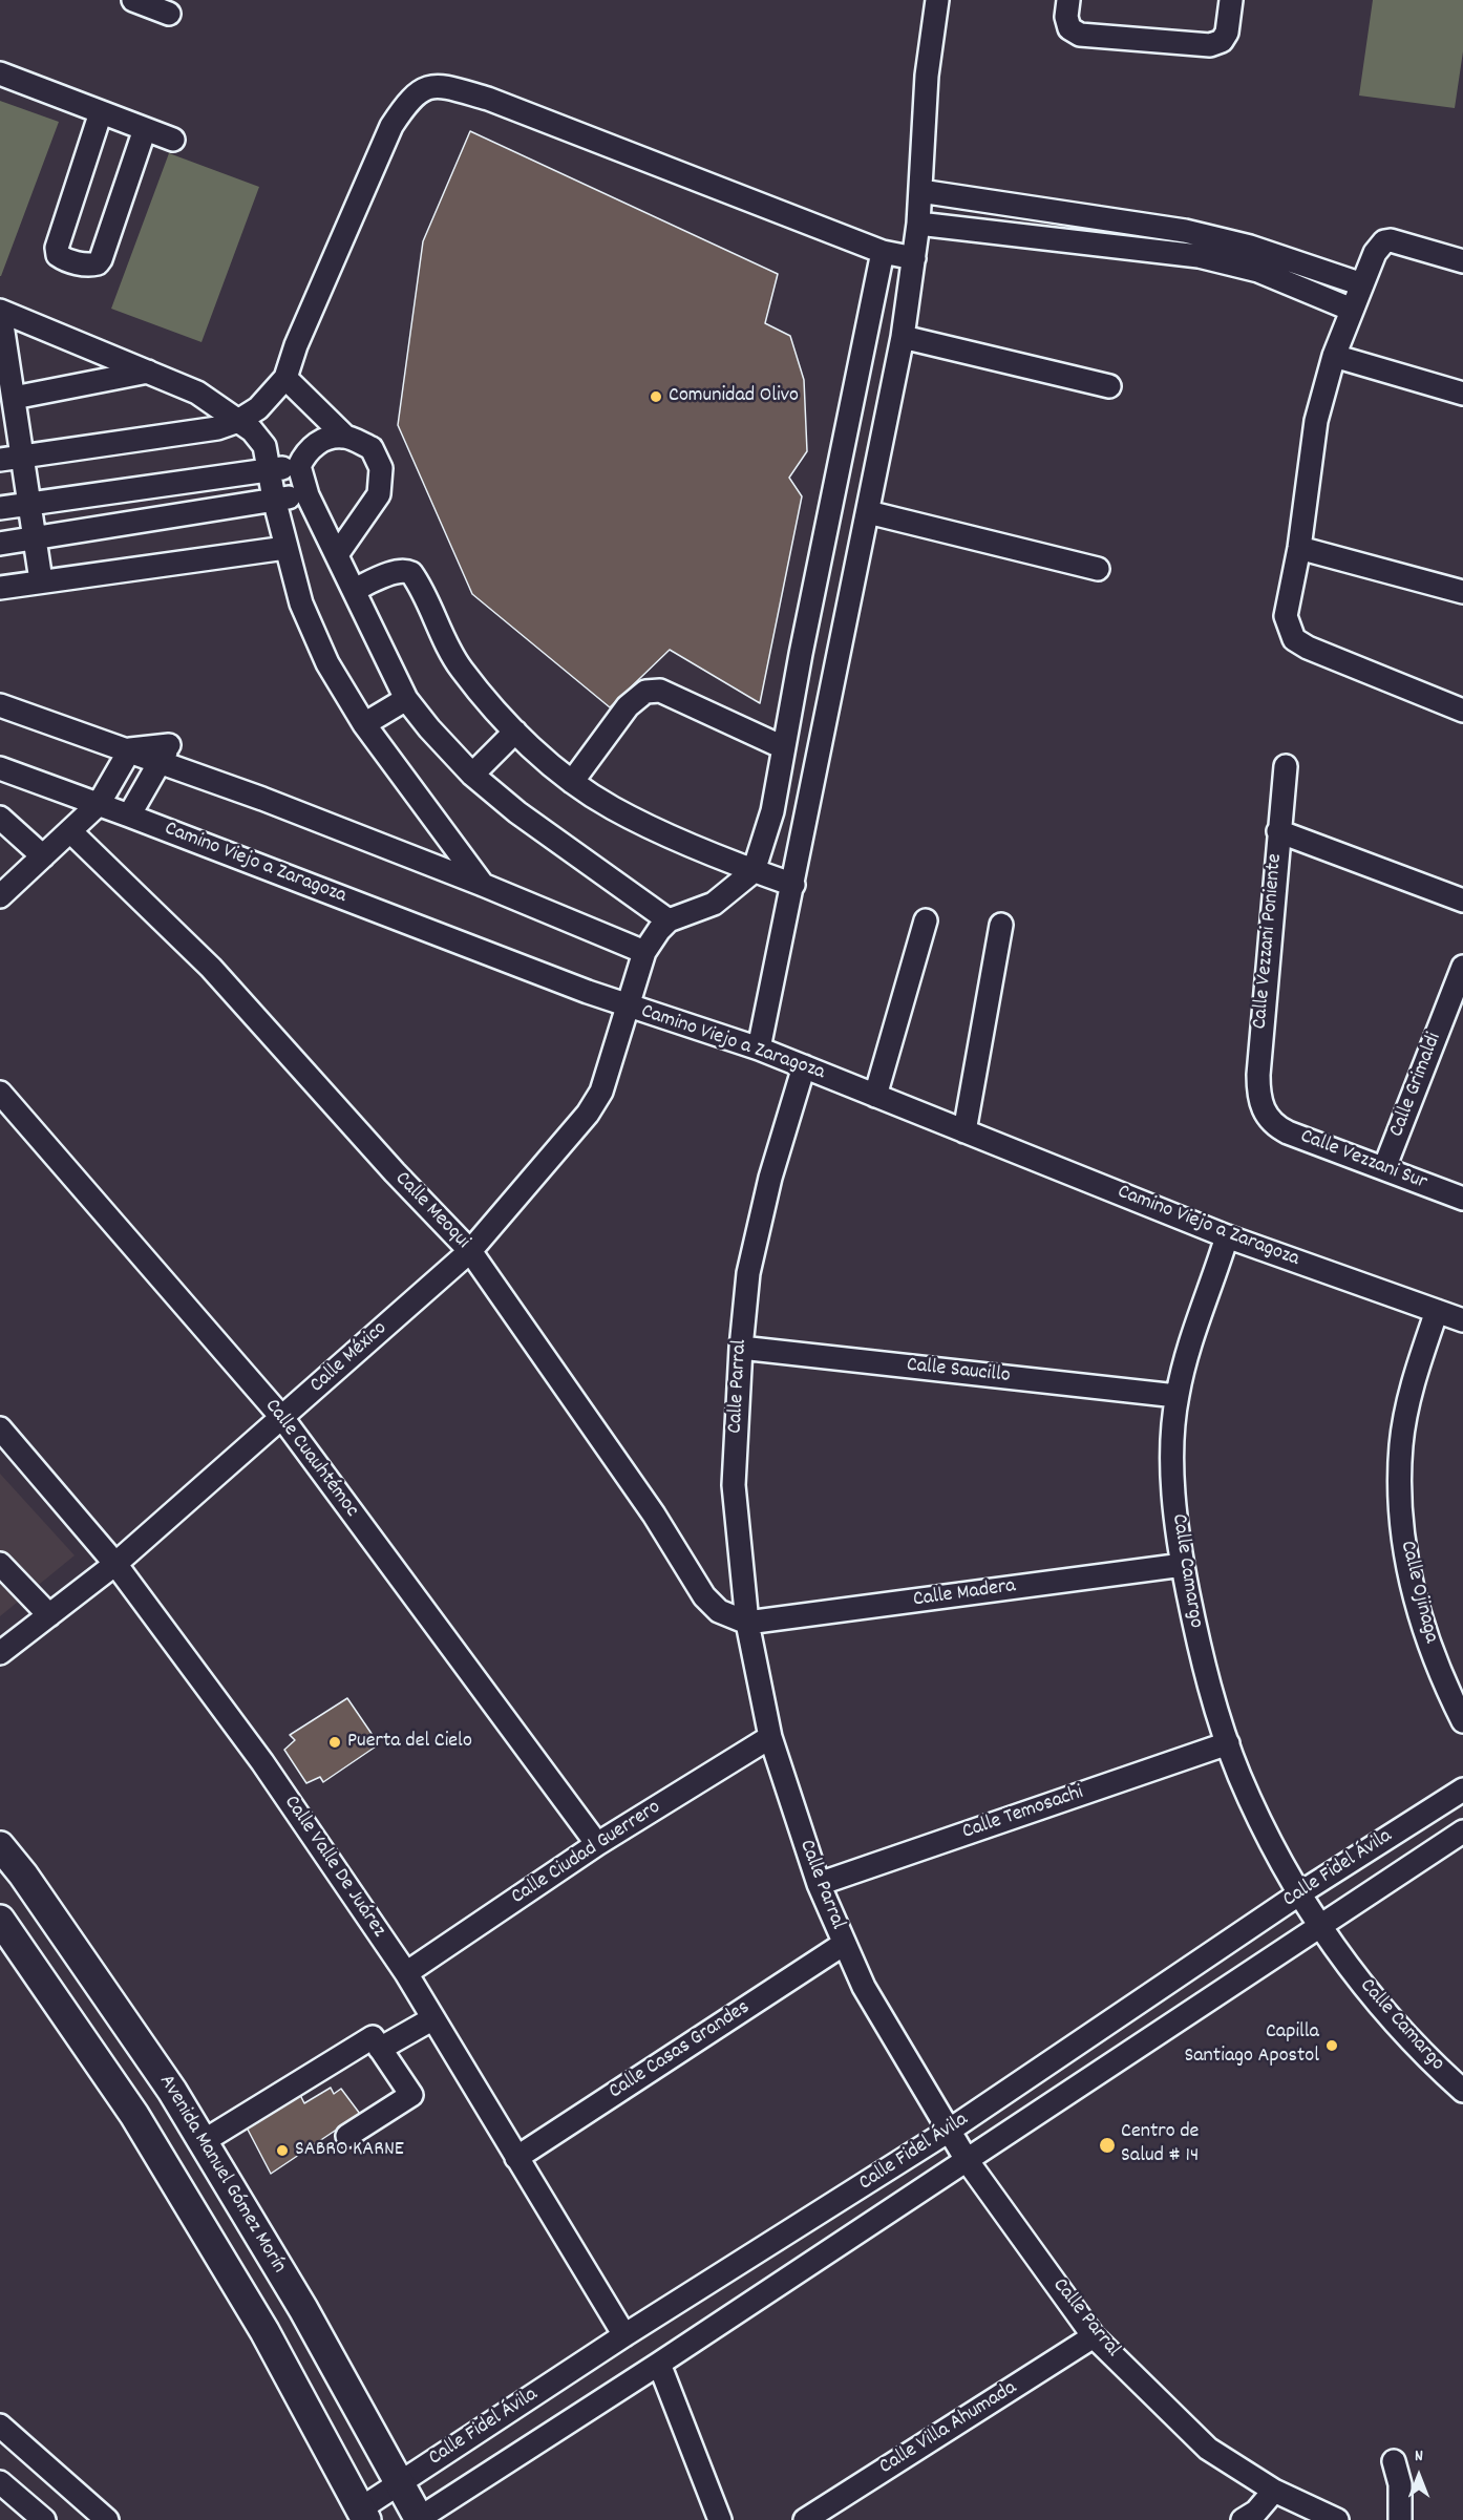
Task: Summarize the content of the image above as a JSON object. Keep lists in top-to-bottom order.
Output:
{
  "streets": {
    "main road": ["Avenida Manuel Gómez Morín"],
    "street": [
      "Camino Viejo a Zaragoza",
      "Calle Vezzani Poniente",
      "Calle Grimaldi",
      "Calle Vezzani Sur",
      "Calle Meoqui",
      "Calle México",
      "Calle Saucillo",
      "Calle Parral",
      "Calle Cuauhtémoc",
      "Calle Camargo",
      "Calle Ojinaga",
      "Calle Madera",
      "Calle Temosachi",
      "Calle Ciudad Guerrero",
      "Calle Valle De Juárez",
      "Calle Fidel Ávila",
      "Calle Casas Grandes",
      "Calle Villa Ahumada"
    ]
  },
  "crossings": [
    ["Camino Viejo a Zaragoza", "Calle México"],
    ["Camino Viejo a Zaragoza", "Calle Parral"],
    ["Camino Viejo a Zaragoza", "Calle Camargo"],
    ["Camino Viejo a Zaragoza", "Calle Ojinaga"],
    ["Calle Vezzani Poniente", "Calle Vezzani Sur"],
    ["Calle Grimaldi", "Calle Vezzani Sur"],
    ["Calle Meoqui", "Calle México"],
    ["Calle Meoqui", "Calle Parral"],
    ["Calle Meoqui", "Calle Madera"],
    ["Calle México", "Calle Cuauhtémoc"],
    ["Calle México", "Calle Valle De Juárez"],
    ["Calle Saucillo", "Calle Parral"],
    ["Calle Saucillo", "Calle Camargo"],
    ["Calle Parral", "Calle Madera"],
    ["Calle Parral", "Calle Temosachi"],
    ["Calle Parral", "Calle Ciudad Guerrero"],
    ["Calle Parral", "Calle Fidel Ávila"],
    ["Calle Parral", "Calle Casas Grandes"],
    ["Calle Parral", "Calle Villa Ahumada"],
    ["Calle Cuauhtémoc", "Calle Ciudad Guerrero"],
    ["Calle Camargo", "Calle Madera"],
    ["Calle Camargo", "Calle Temosachi"],
    ["Calle Camargo", "Calle Fidel Ávila"],
    ["Calle Ciudad Guerrero", "Calle Valle De Juárez"],
    ["Calle Valle De Juárez", "Calle Fidel Ávila"],
    ["Calle Valle De Juárez", "Calle Casas Grandes"],
    ["Calle Fidel Ávila", "Avenida Manuel Gómez Morín"]
  ],
  "places": [
    "Comunidad Olivo",
    "Puerta del Cielo",
    "Capilla Santiago Apostol",
    "Centro de Salud # 14",
    "SABRO KARNE"
  ],
  "north": "top"
}
